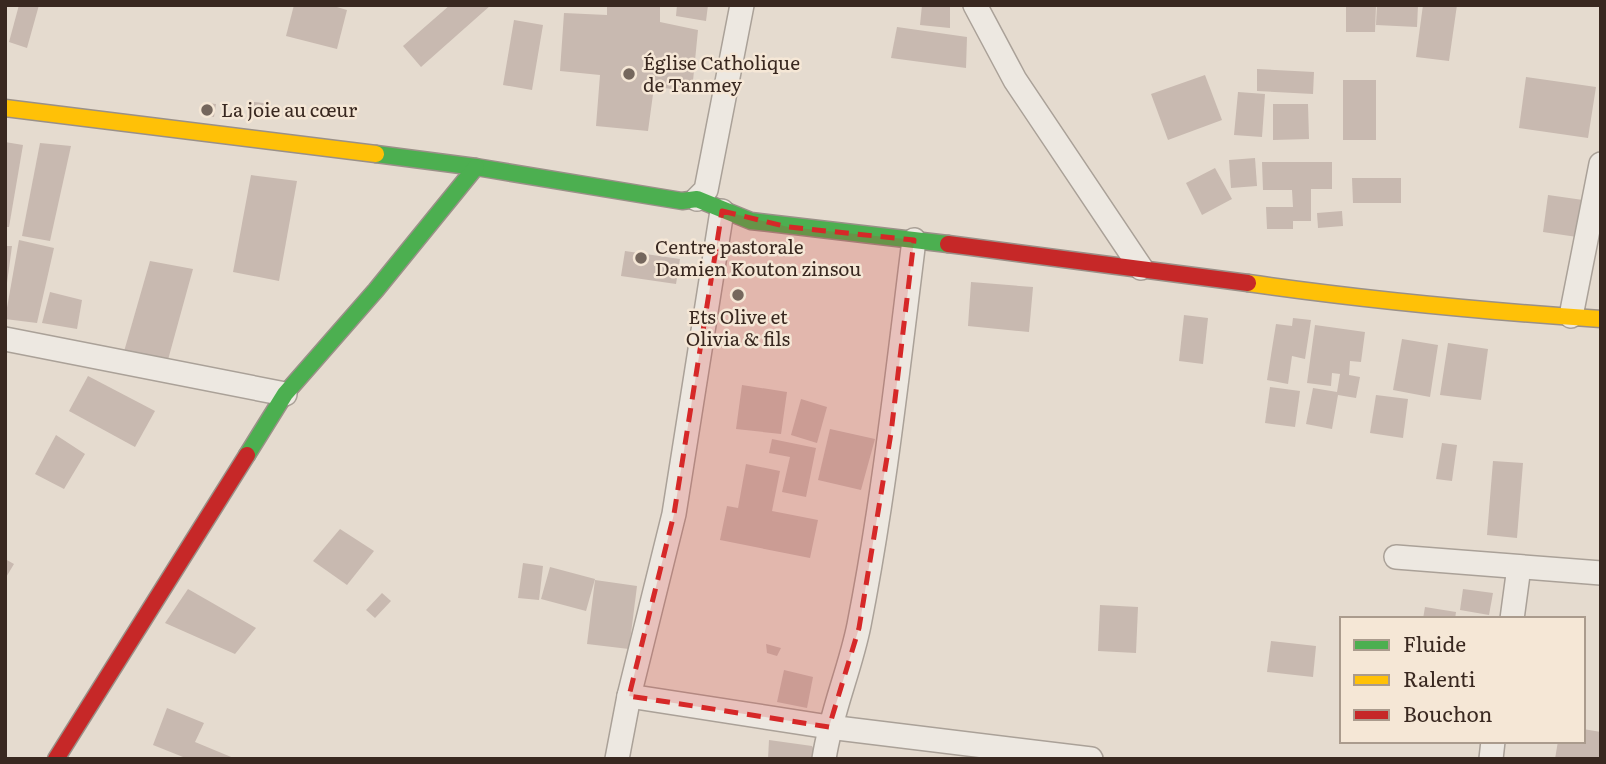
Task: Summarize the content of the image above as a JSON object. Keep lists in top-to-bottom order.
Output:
{
  "places": [
    "Église Catholique de Tanmey",
    "La joie au cœur",
    "Centre pastorale Damien Kouton zinsou",
    "Ets Olive et Olivia & fils"
  ],
  "legend": ["Fluide", "Ralenti", "Bouchon"]
}
